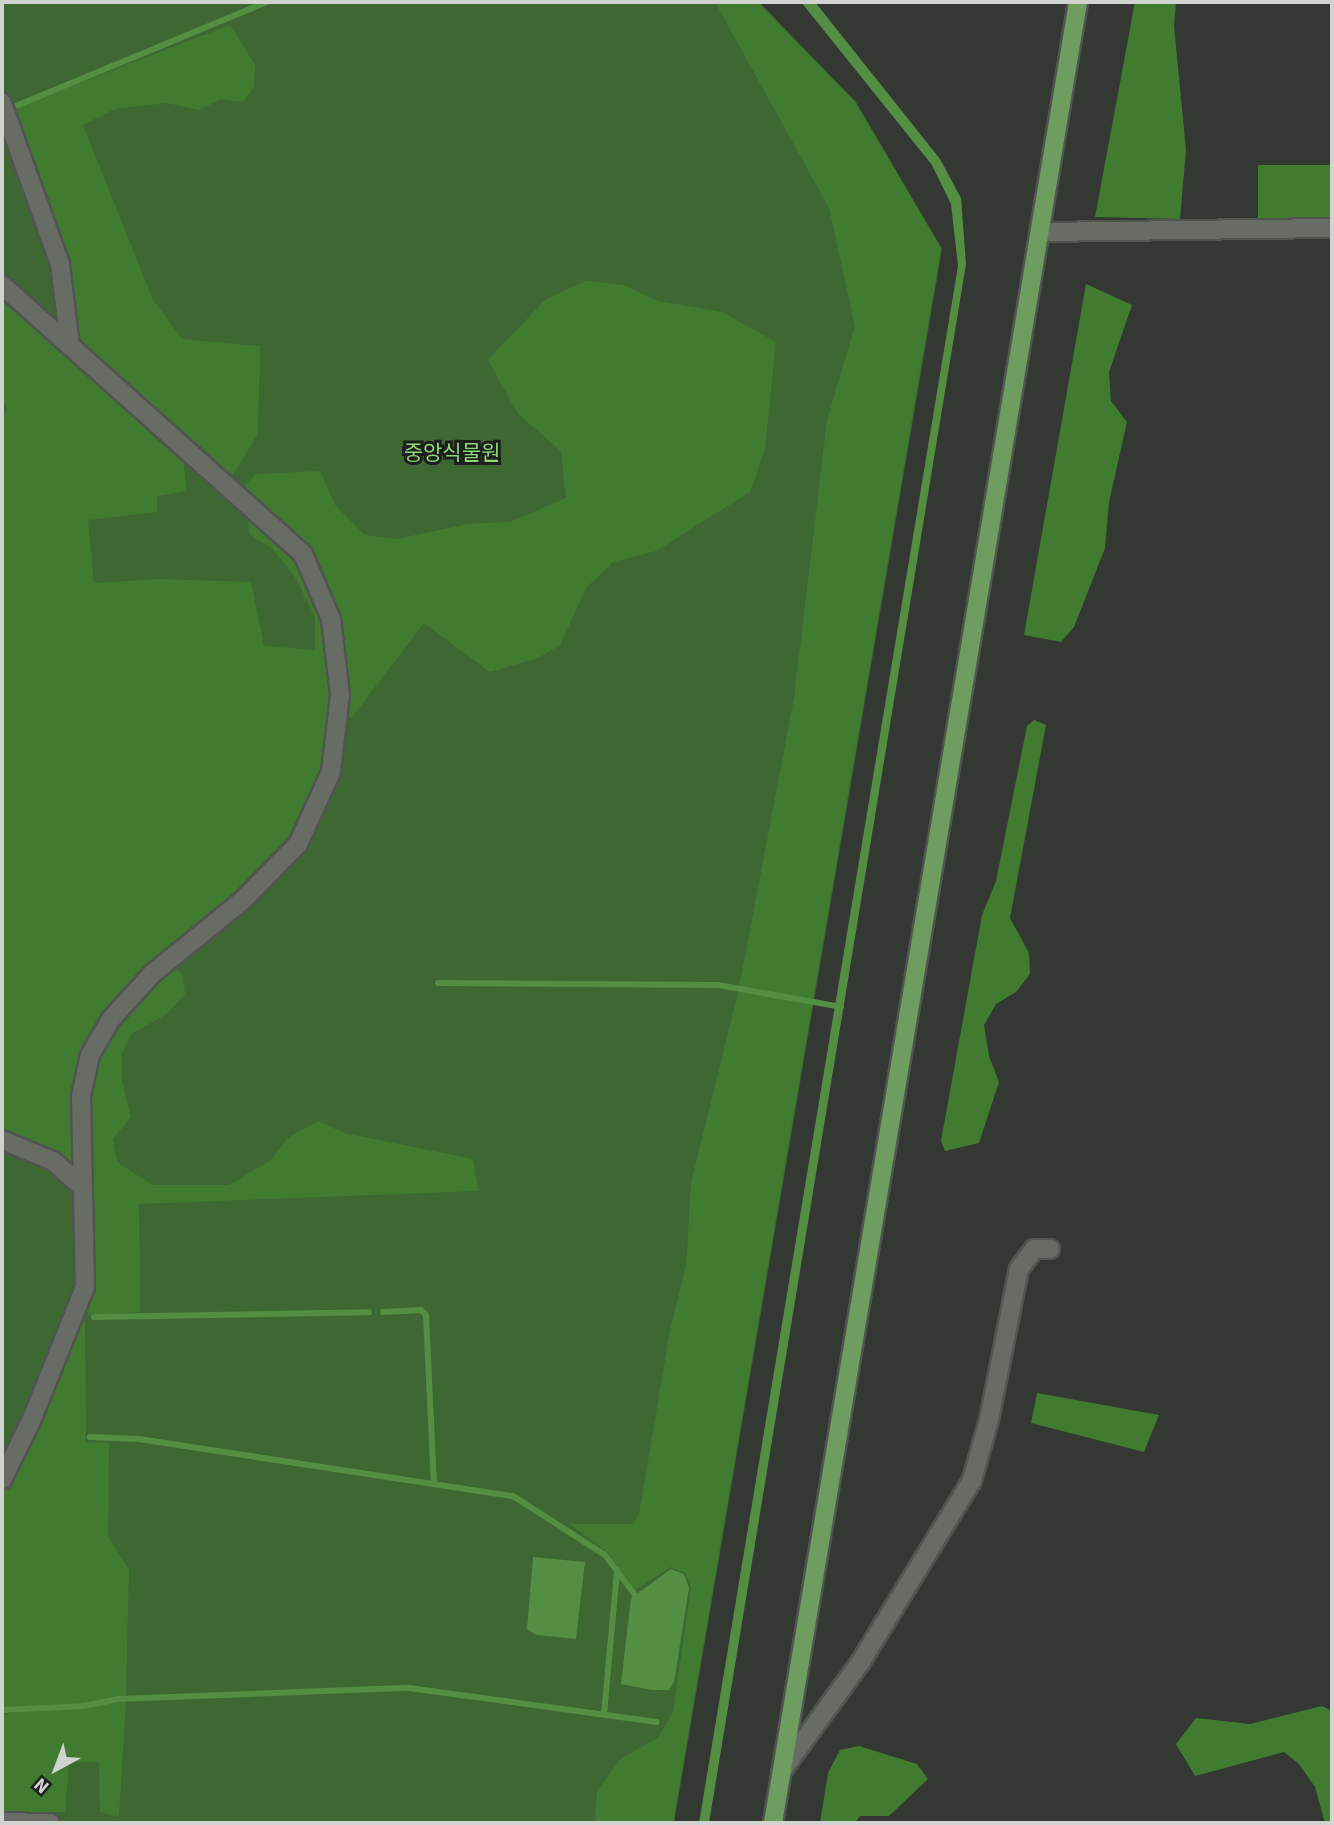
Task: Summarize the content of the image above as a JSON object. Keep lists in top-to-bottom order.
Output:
{
  "parks": ["중앙식물원"],
  "north": "bottom left"
}
